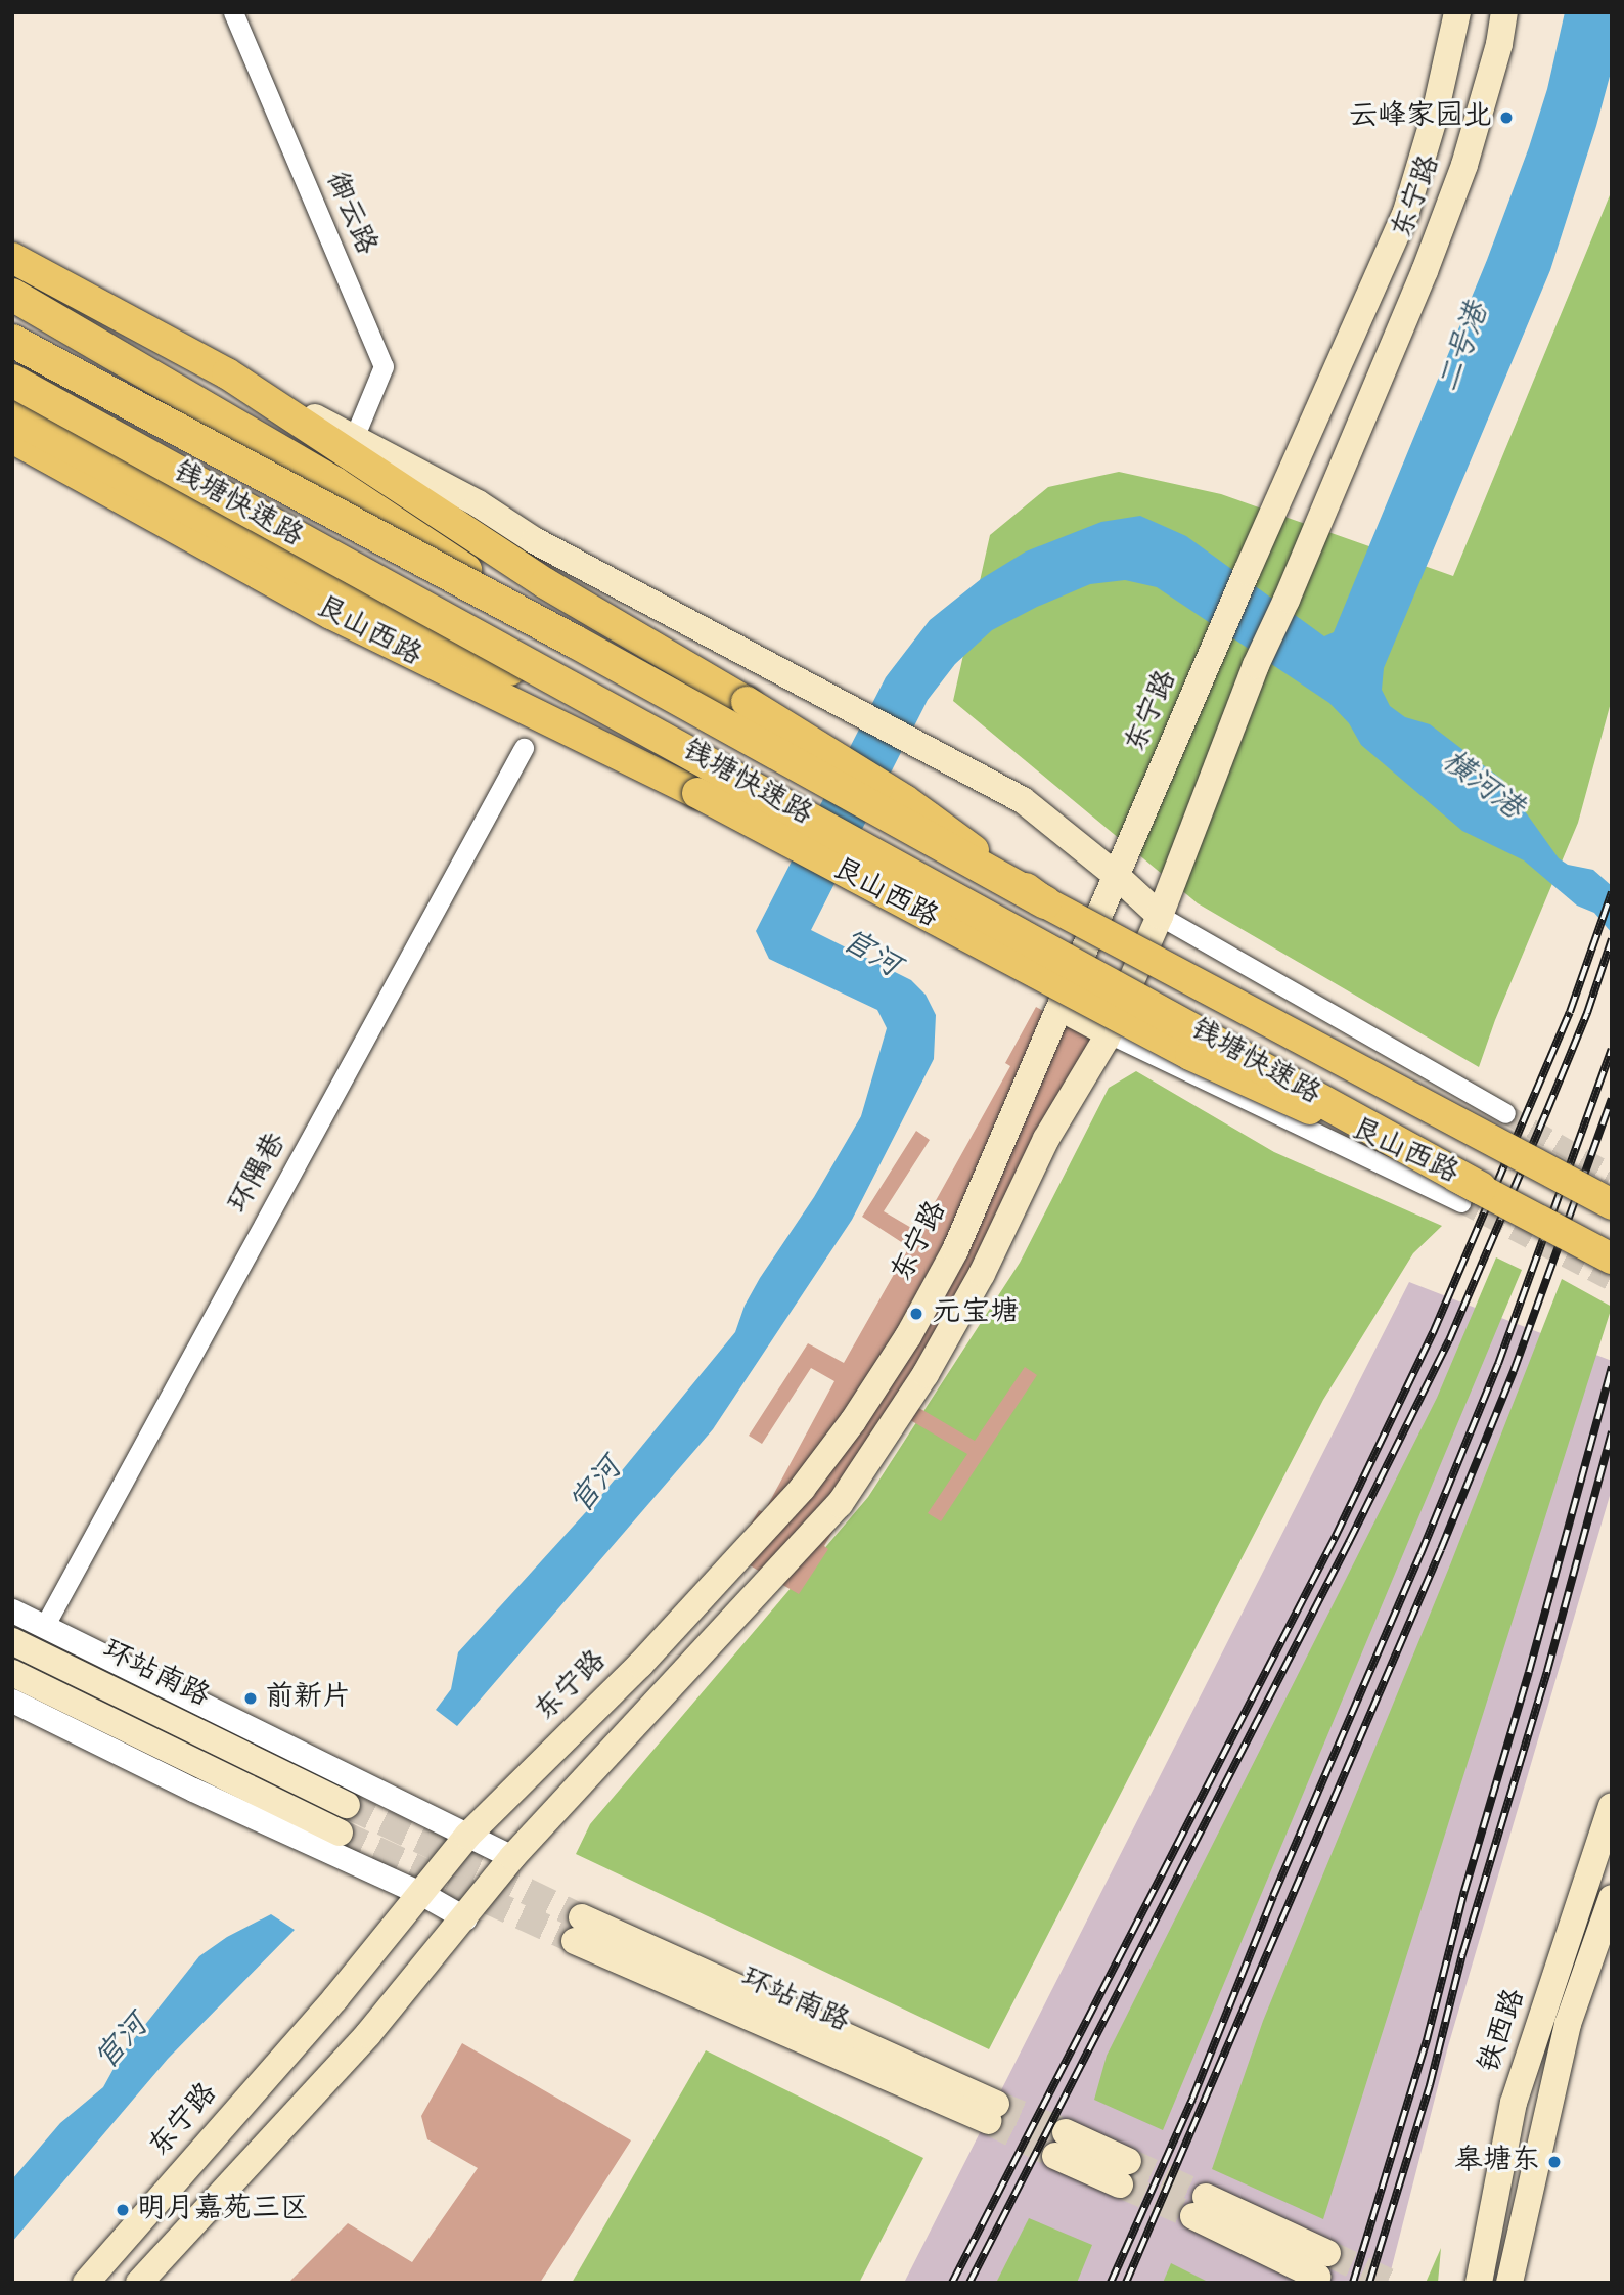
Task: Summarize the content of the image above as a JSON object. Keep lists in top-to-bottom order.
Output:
{
  "streets": {
    "highway": ["钱塘快速路"],
    "main road": [
      "东宁路",
      "艮山西路",
      "环站南路",
      "铁西路"
    ],
    "street": ["御云路", "环隅巷"]
  },
  "crossings": [
    ["东宁路", "艮山西路"],
    ["御云路", "艮山西路"],
    ["钱塘快速路", "艮山西路"]
  ],
  "water": ["二号港", "横河港", "官河"],
  "places": [
    "云峰家园北",
    "元宝塘",
    "前新片",
    "皋塘东",
    "明月嘉苑三区"
  ]
}
